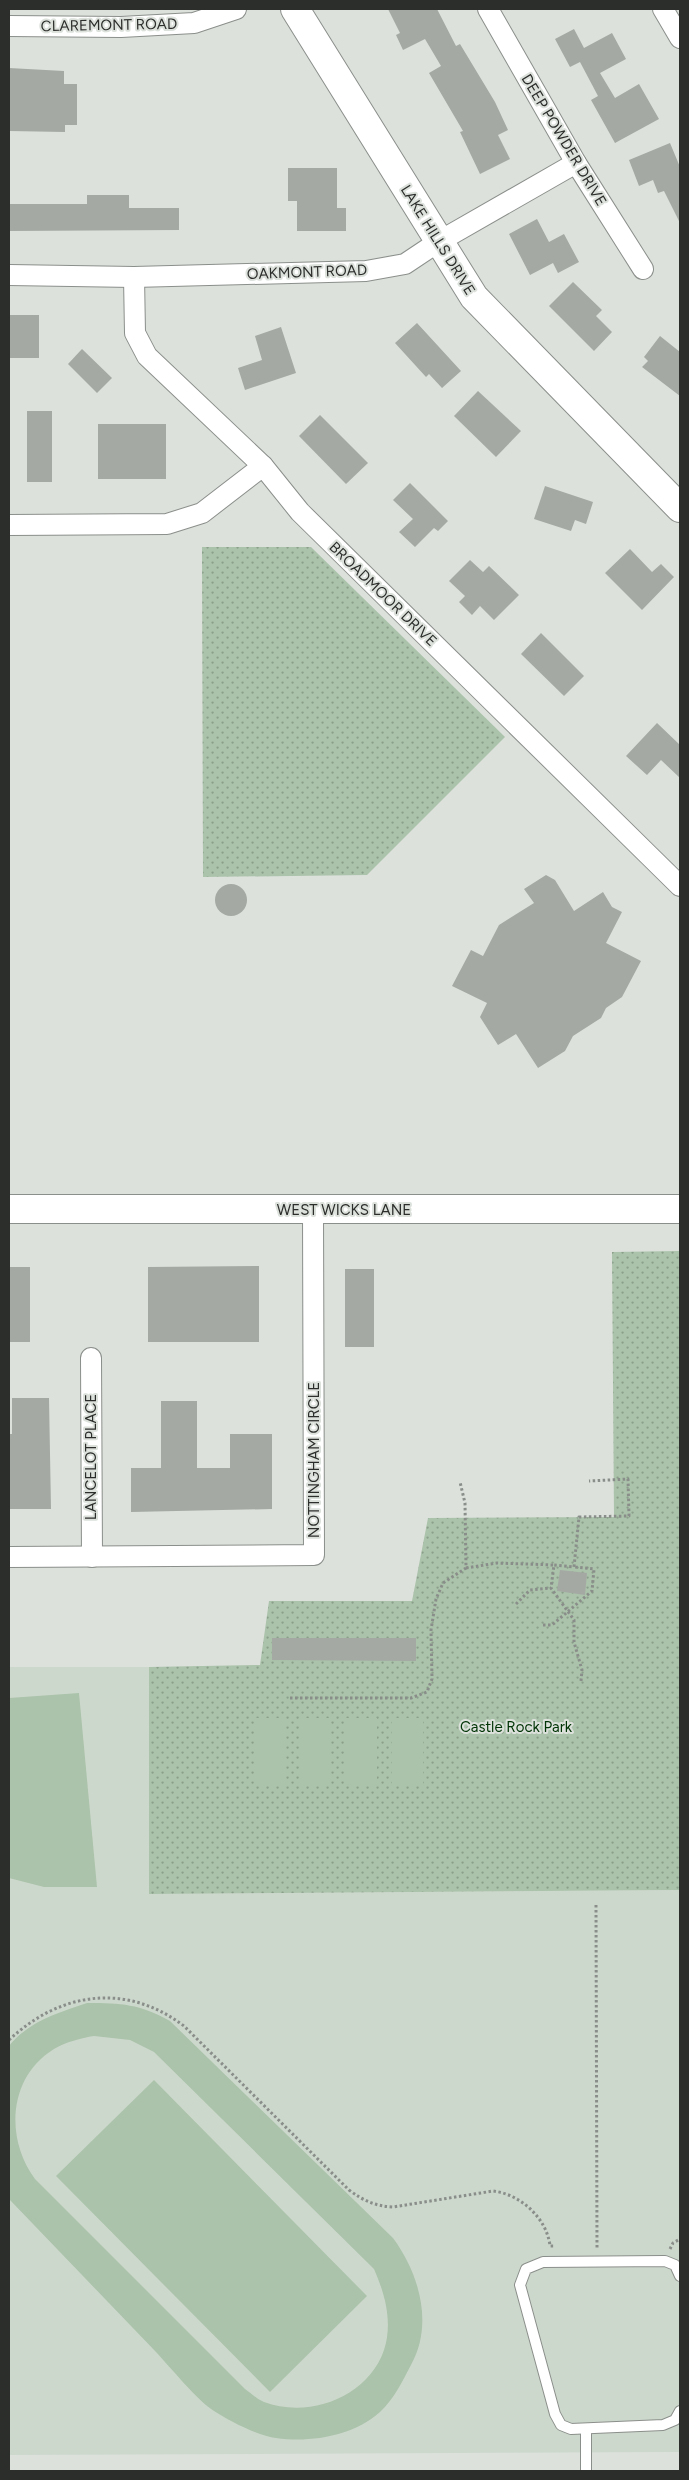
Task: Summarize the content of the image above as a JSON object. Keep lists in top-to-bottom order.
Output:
{
  "streets": {
    "main road": ["LAKE HILLS DRIVE", "WEST WICKS LANE"],
    "street": [
      "CLAREMONT ROAD",
      "DEEP POWDER DRIVE",
      "OAKMONT ROAD",
      "BROADMOOR DRIVE",
      "LANCELOT PLACE",
      "NOTTINGHAM CIRCLE"
    ]
  },
  "crossings": [
    ["DEEP POWDER DRIVE", "OAKMONT ROAD"],
    ["LAKE HILLS DRIVE", "OAKMONT ROAD"],
    ["OAKMONT ROAD", "BROADMOOR DRIVE"],
    ["WEST WICKS LANE", "NOTTINGHAM CIRCLE"],
    ["LANCELOT PLACE", "NOTTINGHAM CIRCLE"]
  ],
  "parks": ["Castle Rock Park"]
}
